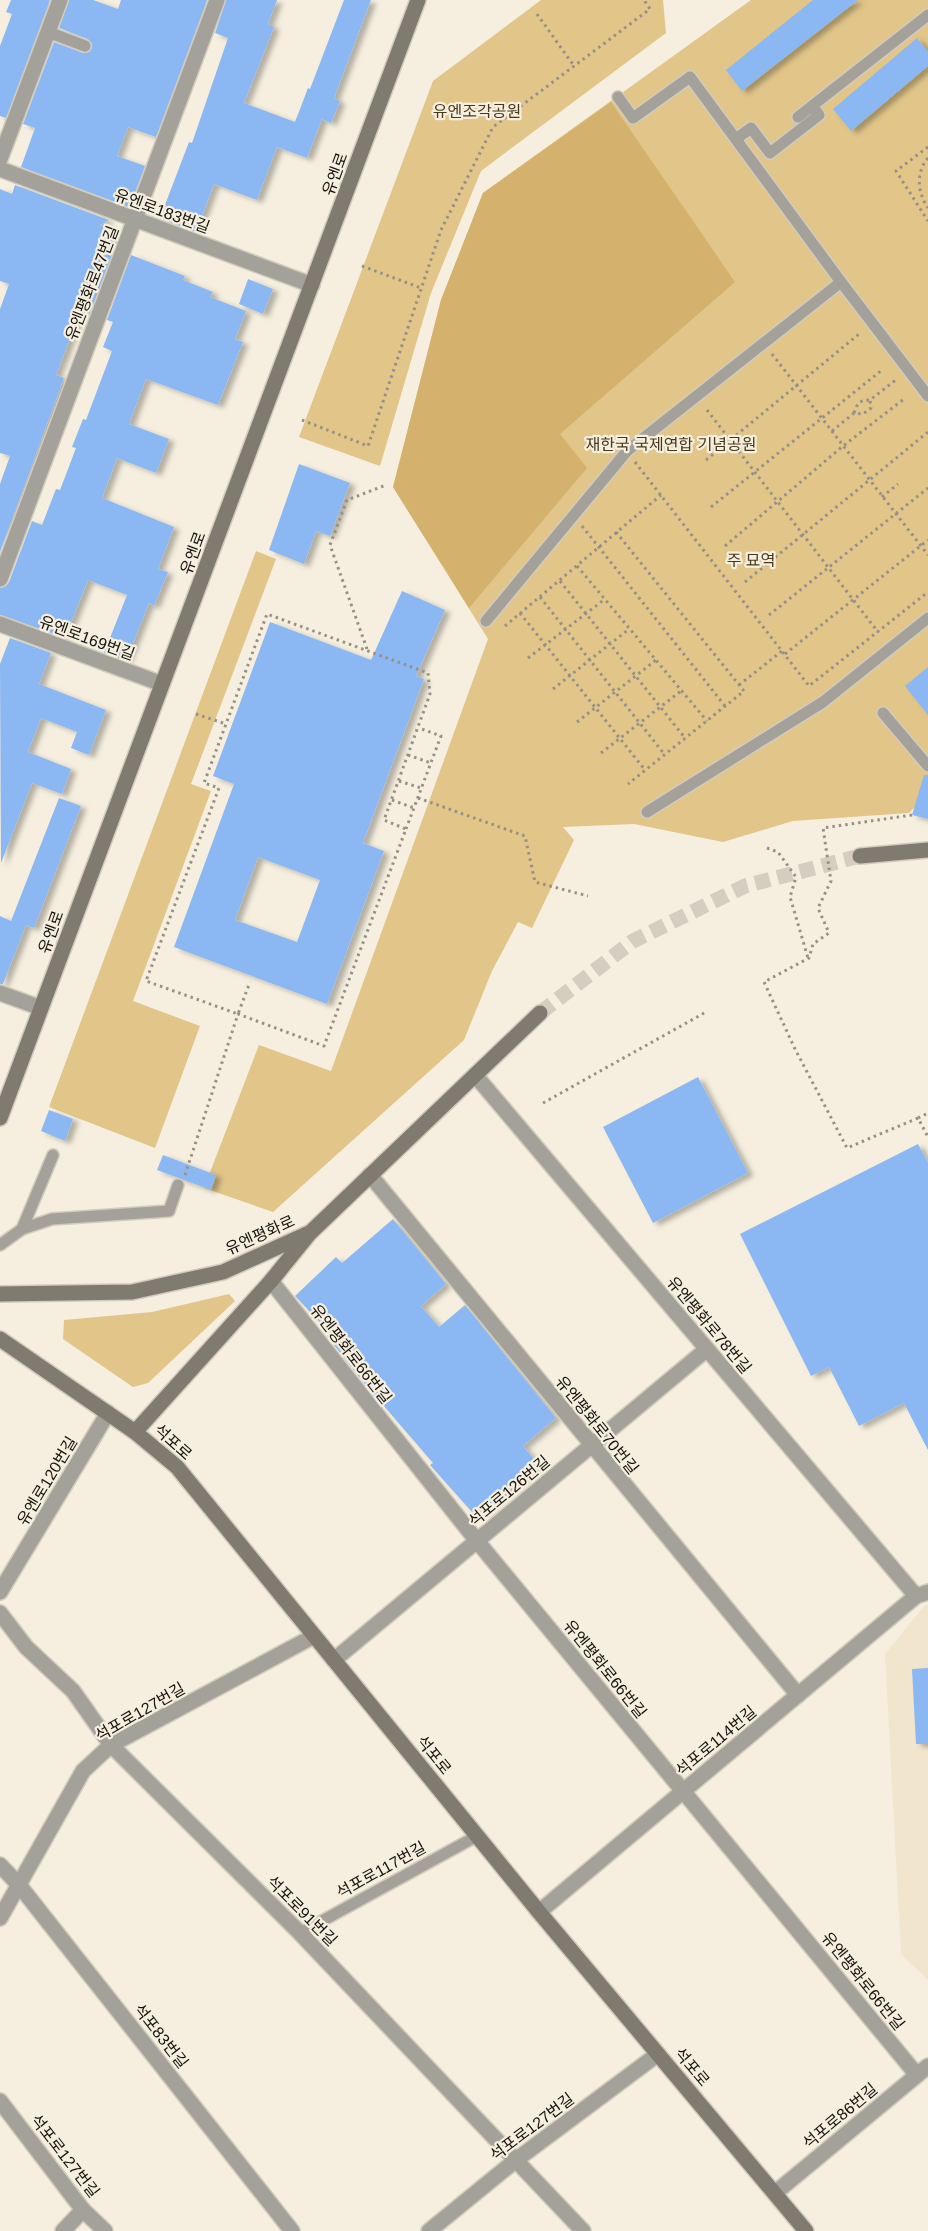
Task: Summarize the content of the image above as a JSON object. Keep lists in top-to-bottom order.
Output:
{
  "streets": {
    "main road": ["유엔로", "유엔평화로", "석포로"],
    "street": [
      "유엔로183번길",
      "유엔평화로47번길",
      "유엔로169번길",
      "유엔평화로78번길",
      "유엔평화로66번길",
      "유엔평화로70번길",
      "유엔로120번길",
      "석포로126번길",
      "석포로127번길",
      "석포로114번길",
      "석포로91번길",
      "석포83번길",
      "석포로86번길"
    ],
    "lane": ["석포로117번길"]
  },
  "crossings": [
    ["유엔로", "유엔로183번길"],
    ["유엔로", "유엔로169번길"],
    ["유엔로183번길", "유엔평화로47번길"],
    ["유엔평화로", "유엔평화로78번길"],
    ["유엔평화로", "유엔평화로70번길"],
    ["유엔평화로78번길", "석포로126번길"],
    ["유엔평화로78번길", "석포로114번길"],
    ["유엔평화로66번길", "석포로126번길"],
    ["유엔평화로66번길", "석포로114번길"],
    ["유엔평화로66번길", "석포로86번길"],
    ["유엔평화로70번길", "석포로126번길"],
    ["유엔평화로70번길", "석포로114번길"],
    ["석포로", "유엔로120번길"],
    ["석포로", "석포로126번길"],
    ["석포로", "석포로127번길"],
    ["석포로", "석포로114번길"],
    ["석포로", "석포로117번길"],
    ["석포로", "석포로86번길"],
    ["석포로127번길", "석포로91번길"],
    ["석포로127번길", "석포83번길"],
    ["석포로117번길", "석포로91번길"]
  ],
  "parks": ["유엔조각공원", "재한국 국제연합 기념공원", "주 묘역"]
}
